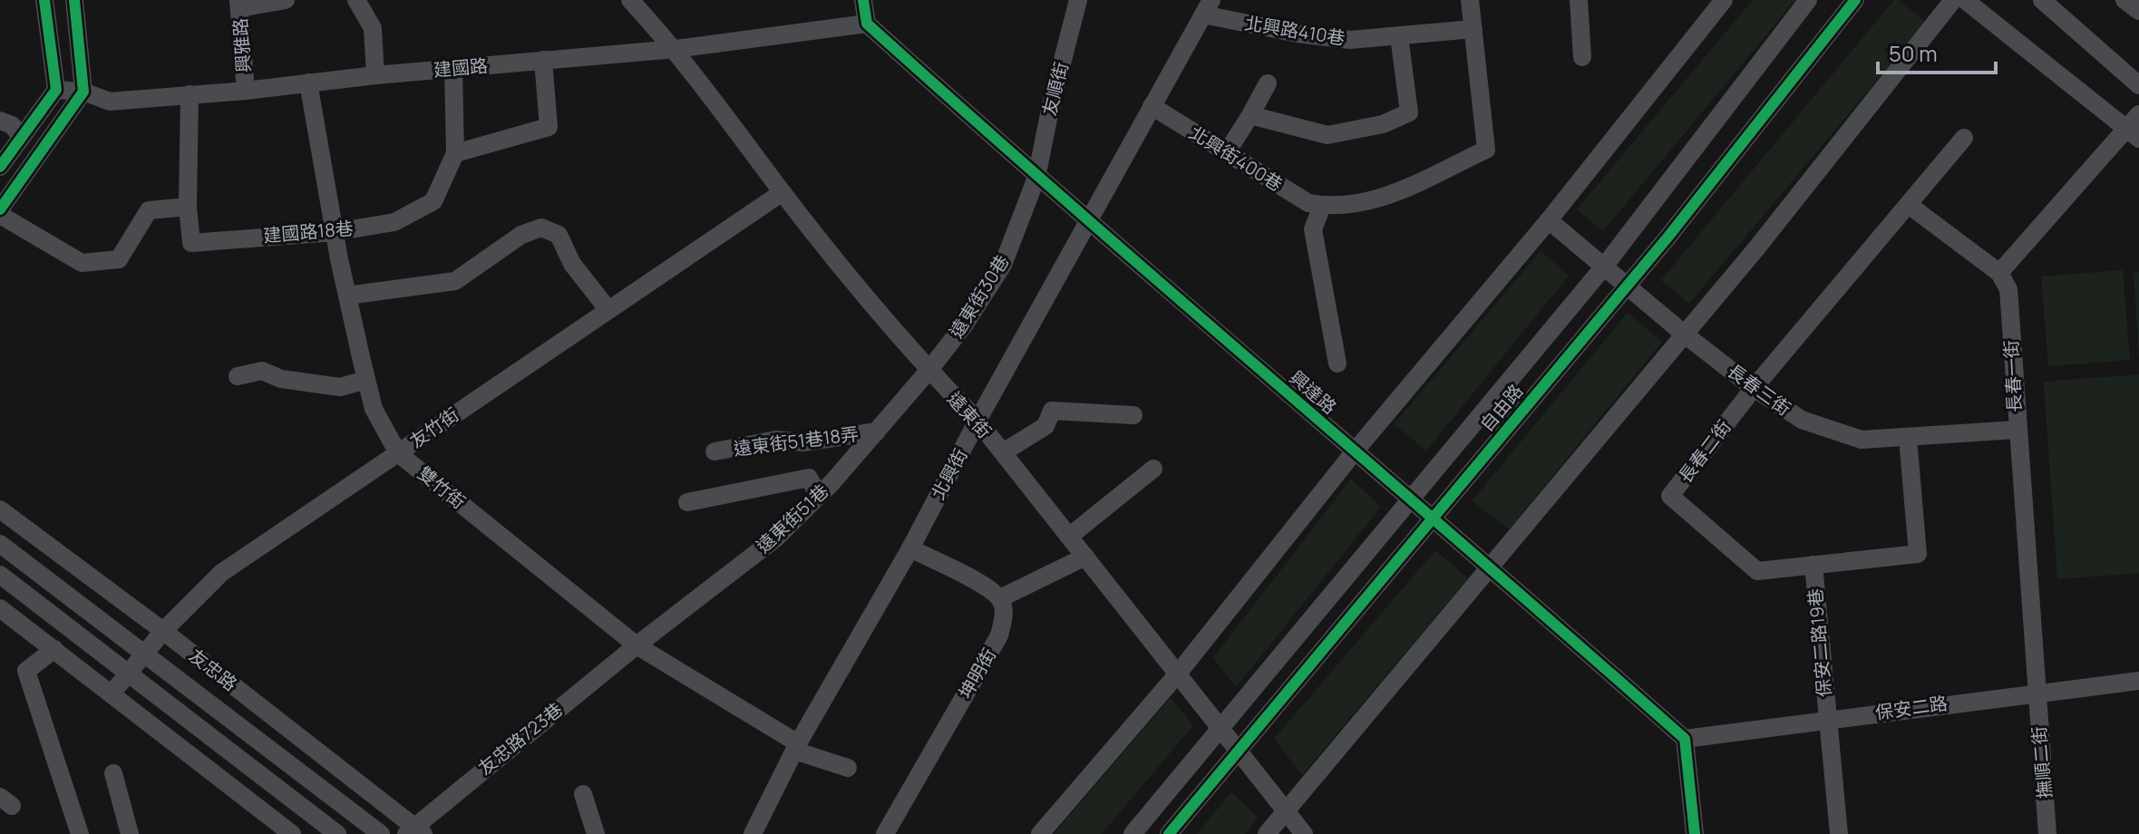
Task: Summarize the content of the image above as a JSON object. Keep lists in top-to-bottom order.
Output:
{
  "streets": {
    "street": [
      "北興路410巷",
      "興雅路",
      "建國路",
      "友順街",
      "北興街400巷",
      "建國路18巷",
      "遠東街30巷",
      "長春一街",
      "長春三街",
      "興達路",
      "自由路",
      "遠東街",
      "友竹街",
      "遠東街51巷18弄",
      "長春二街",
      "北興街",
      "雙竹街",
      "遠東街51巷",
      "保安二路19巷",
      "友忠路",
      "坤明街",
      "保安二路",
      "友忠路723巷",
      "撫順二街"
    ]
  },
  "crossings": [
    ["北興路410巷", "北興街400巷"],
    ["北興路410巷", "北興街"],
    ["興雅路", "建國路"],
    ["建國路", "建國路18巷"],
    ["建國路", "興達路"],
    ["建國路", "遠東街"],
    ["建國路", "雙竹街"],
    ["友順街", "遠東街30巷"],
    ["友順街", "興達路"],
    ["北興街400巷", "北興街"],
    ["建國路18巷", "雙竹街"],
    ["遠東街30巷", "興達路"],
    ["遠東街30巷", "遠東街"],
    ["遠東街30巷", "遠東街51巷"],
    ["長春一街", "長春三街"],
    ["長春一街", "保安二路"],
    ["長春一街", "撫順二街"],
    ["長春三街", "自由路"],
    ["長春三街", "長春二街"],
    ["興達路", "自由路"],
    ["興達路", "北興街"],
    ["興達路", "保安二路"],
    ["自由路", "遠東街"],
    ["遠東街", "友竹街"],
    ["遠東街", "北興街"],
    ["遠東街", "遠東街51巷"],
    ["友竹街", "雙竹街"],
    ["友竹街", "友忠路"],
    ["遠東街51巷18弄", "遠東街51巷"],
    ["長春二街", "保安二路19巷"],
    ["北興街", "雙竹街"],
    ["雙竹街", "遠東街51巷"],
    ["雙竹街", "友忠路723巷"],
    ["遠東街51巷", "友忠路723巷"],
    ["保安二路19巷", "保安二路"],
    ["友忠路", "友忠路723巷"],
    ["保安二路", "撫順二街"]
  ],
  "scale_bar": "50 m"
}
